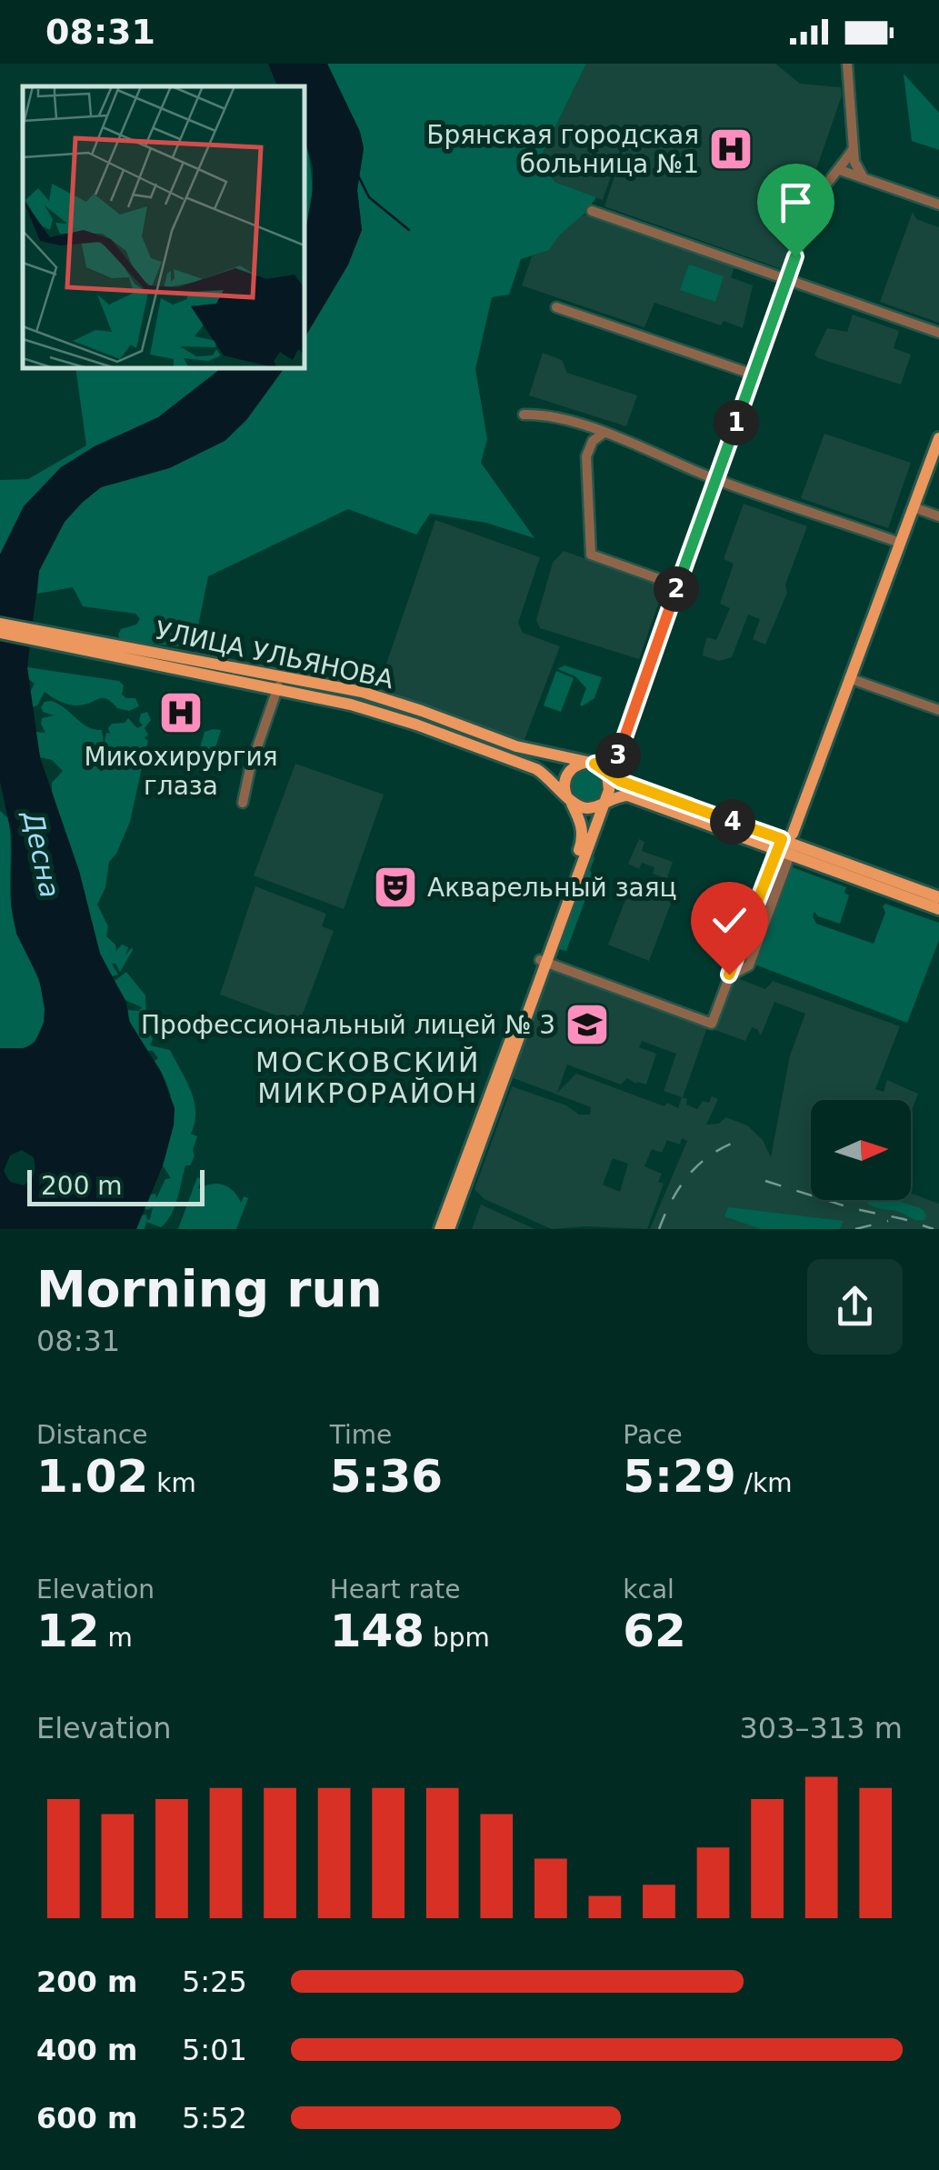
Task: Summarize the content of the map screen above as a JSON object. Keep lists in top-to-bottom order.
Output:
{
  "streets": {
    "main road": ["УЛИЦА УЛЬЯНОВА"]
  },
  "districts": ["МОСКОВСКИЙ МИКРОРАЙОН"],
  "water": ["Десна"],
  "places": {
    "hospital": ["Брянская городская больница №1", "Микохирургия глаза"],
    "theatre": ["Акварельный заяц"],
    "school or university": ["Профессиональный лицей № 3"]
  },
  "scale_bar": "200 m",
  "north": "right",
  "page": {
    "status": "08:31",
    "pins": [
      "1",
      "2",
      "3",
      "4"
    ],
    "scale": "200 m",
    "heading": ["Morning run", "08:31"],
    "stats": [
      ["Distance", "1.02 km"],
      ["Time", "5:36"],
      ["Pace", "5:29 /km"],
      ["Elevation", "12 m"],
      ["Heart rate", "148 bpm"],
      ["kcal", "62"]
    ],
    "chart": ["Elevation", "303–313 m"],
    "list": [
      {
        "name": "200 m",
        "note": "5:25"
      },
      {
        "name": "400 m",
        "note": "5:01"
      },
      {
        "name": "600 m",
        "note": "5:52"
      }
    ]
  }
}
